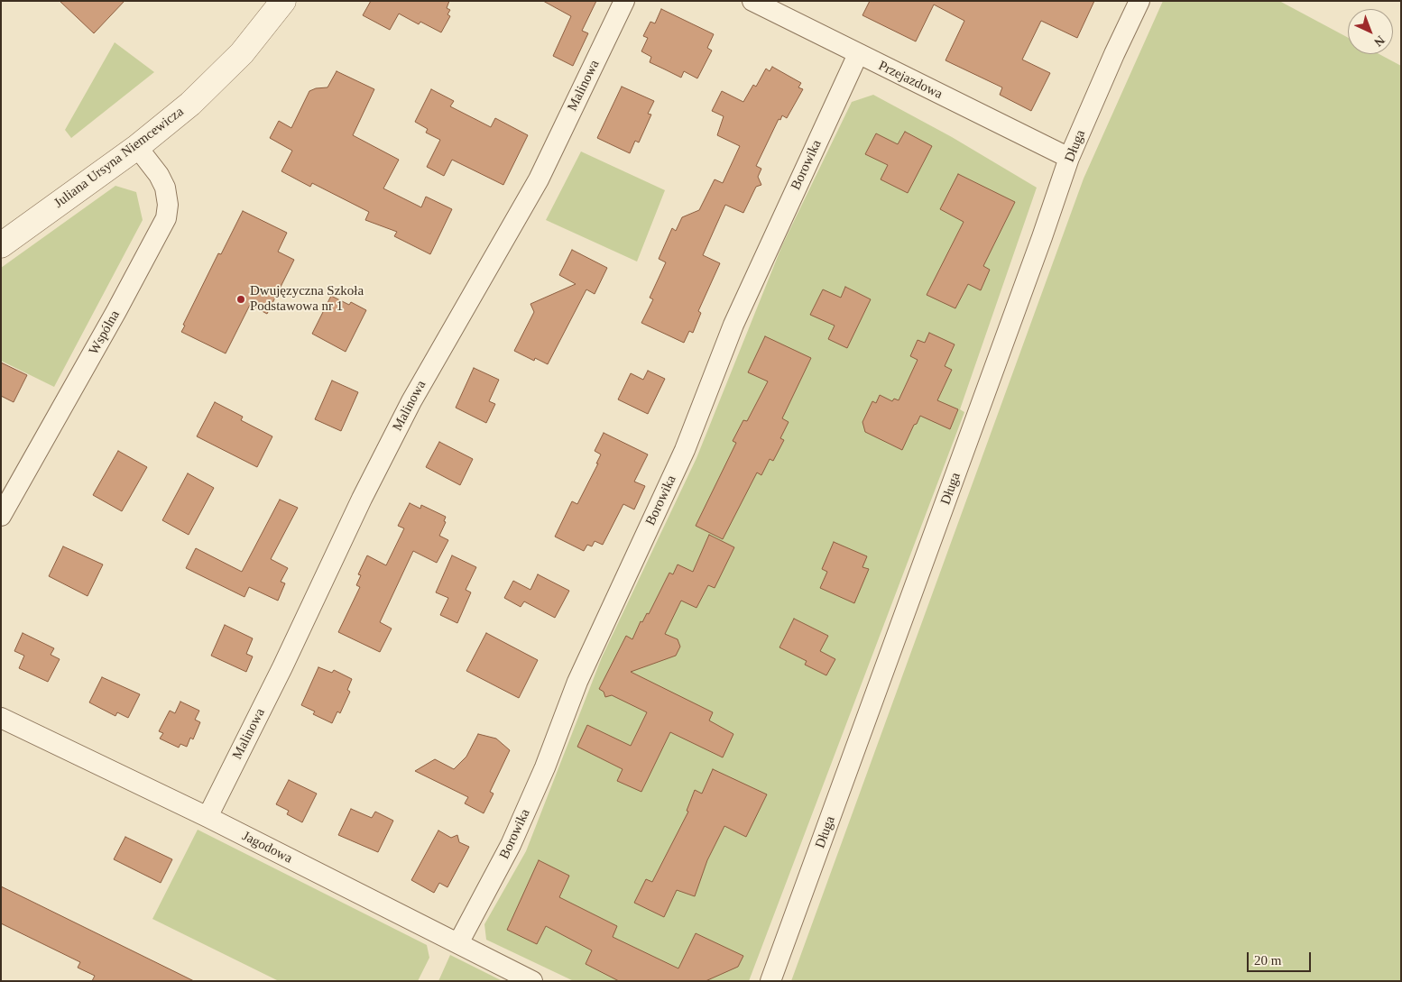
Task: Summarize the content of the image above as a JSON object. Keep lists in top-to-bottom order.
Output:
{
  "streets": {
    "street": [
      "Przejazdowa",
      "Malinowa",
      "Długa",
      "Juliana Ursyna Niemcewicza",
      "Borowika",
      "Wspólna",
      "Jagodowa"
    ]
  },
  "crossings": [
    ["Przejazdowa", "Długa"],
    ["Przejazdowa", "Borowika"],
    ["Malinowa", "Jagodowa"],
    ["Juliana Ursyna Niemcewicza", "Wspólna"],
    ["Borowika", "Jagodowa"]
  ],
  "places": ["Dwujęzyczna Szkoła Podstawowa nr 1"],
  "scale_bar": "20 m",
  "north": "bottom right"
}
